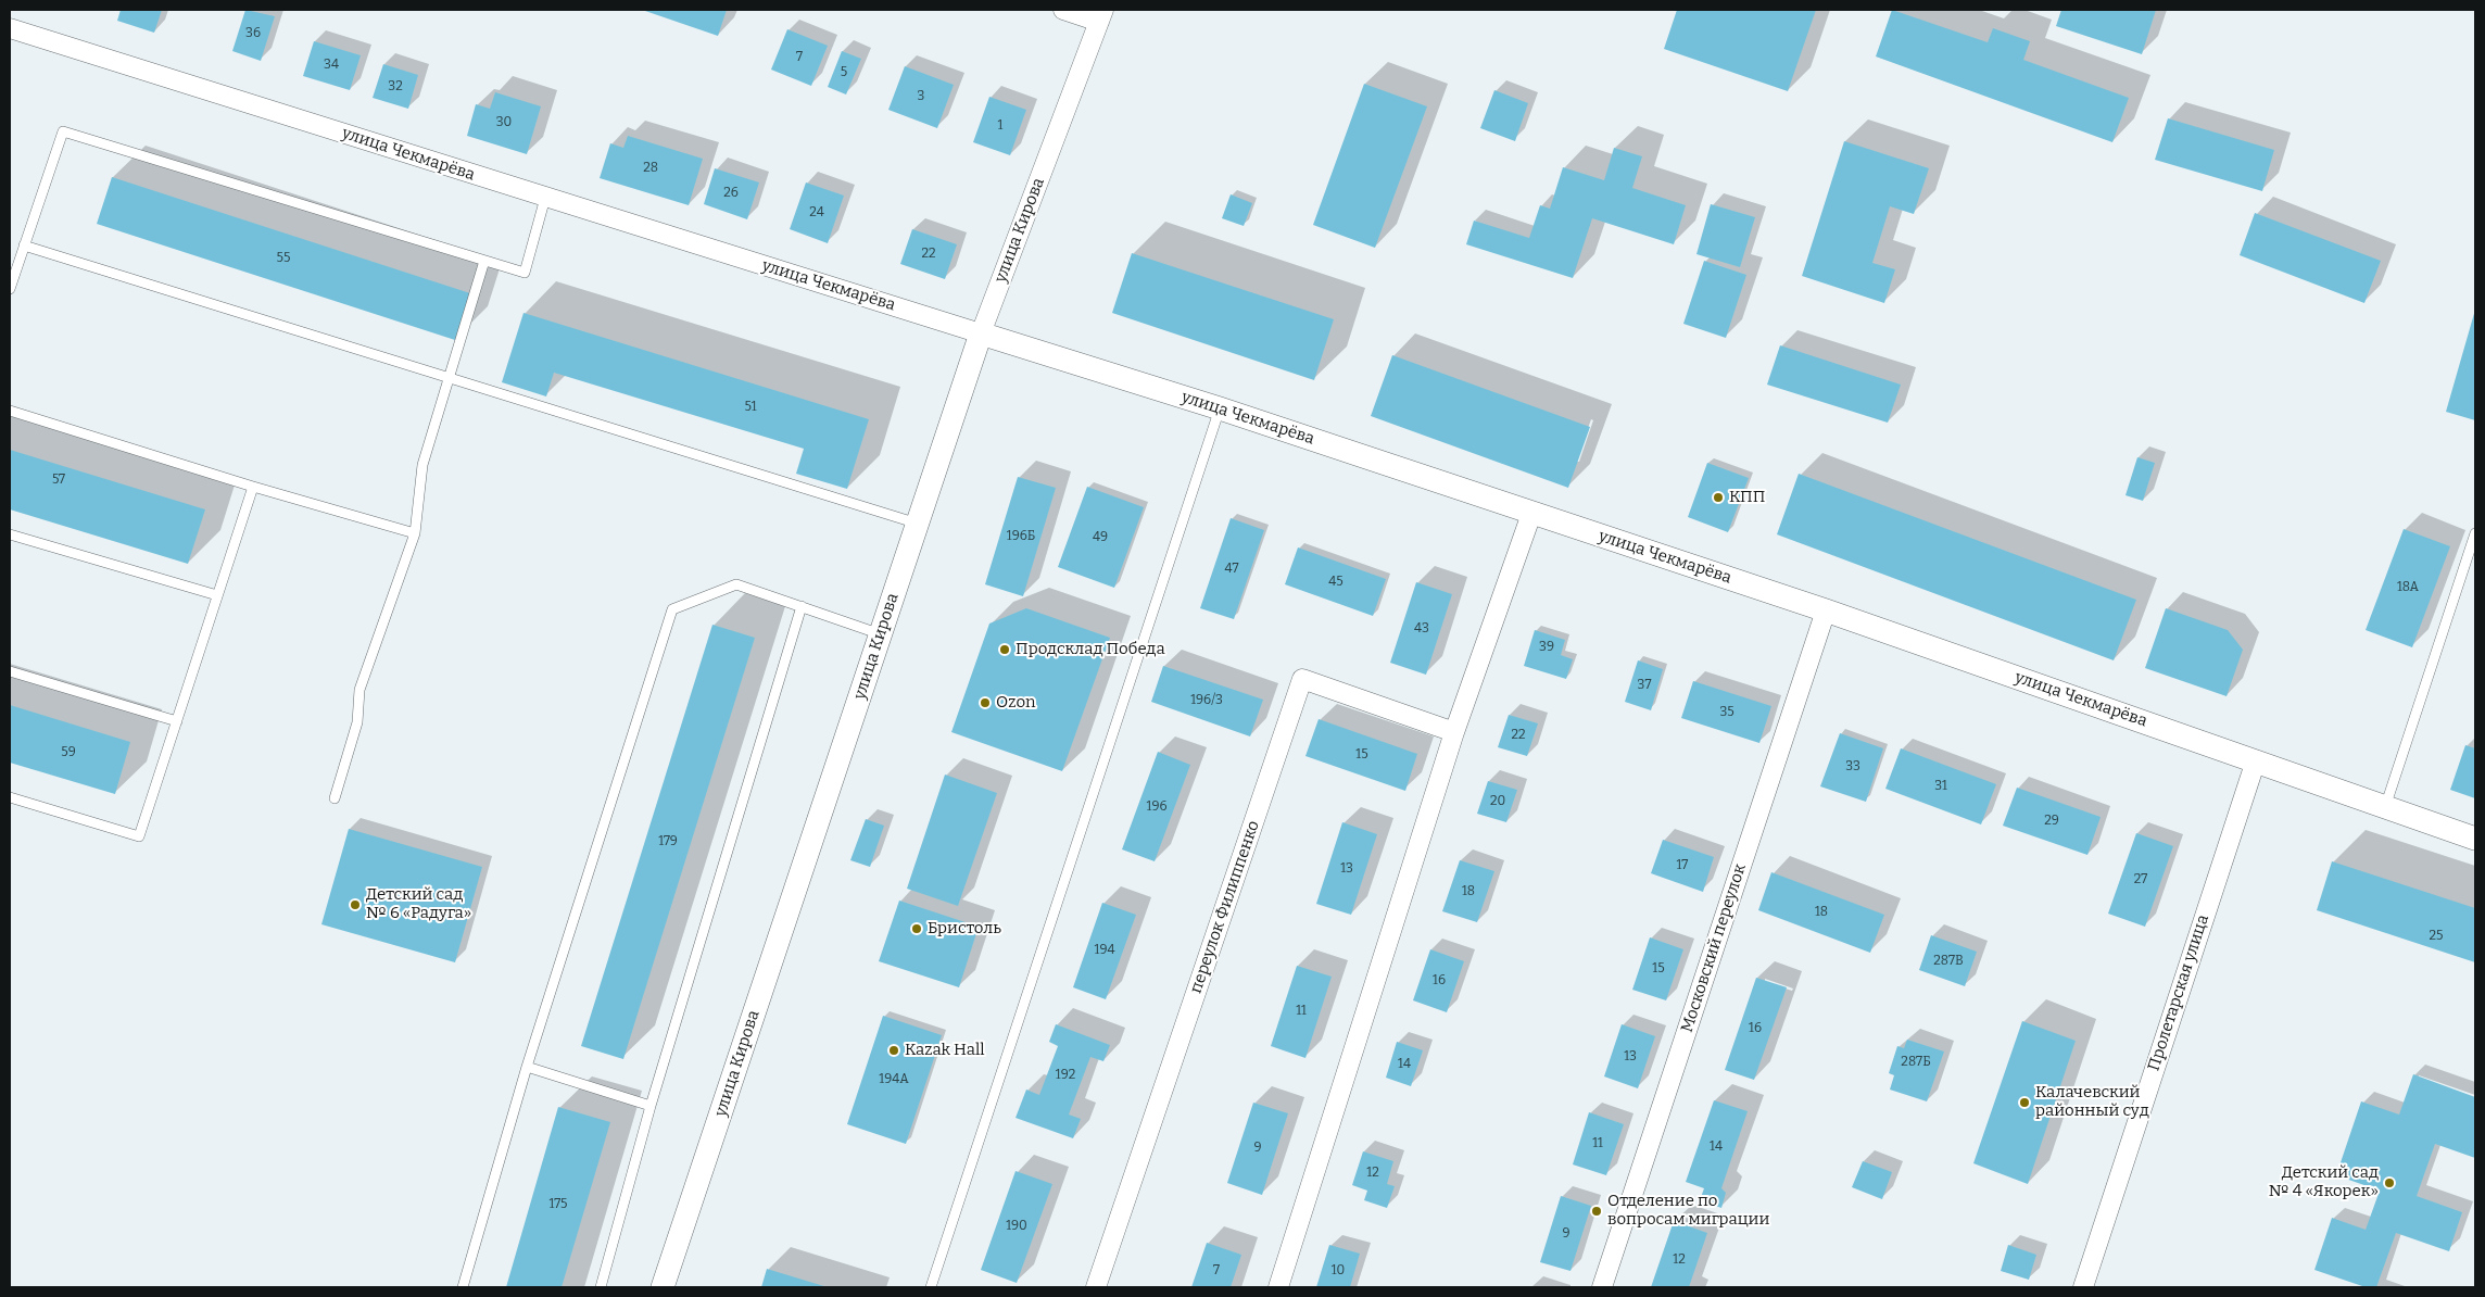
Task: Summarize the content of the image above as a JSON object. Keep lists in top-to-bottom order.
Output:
{
  "streets": {
    "street": [
      "улица Чекмарёва",
      "улица Кирова",
      "переулок Филиппенко",
      "Московский переулок",
      "Пролетарская улица"
    ]
  },
  "crossings": [
    ["улица Чекмарёва", "улица Кирова"],
    ["улица Чекмарёва", "Московский переулок"],
    ["улица Чекмарёва", "Пролетарская улица"]
  ],
  "places": [
    "КПП",
    "Продсклад Победа",
    "Ozon",
    "Детский сад № 6 «Радуга»",
    "Бристоль",
    "Kazak Hall",
    "Калачевский районный суд",
    "Детский сад № 4 «Якорек»",
    "Отделение по вопросам миграции"
  ],
  "house_numbers": [
    "36",
    "7",
    "34",
    "5",
    "32",
    "3",
    "30",
    "1",
    "28",
    "26",
    "24",
    "22",
    "55",
    "51",
    "57",
    "196Б",
    "49",
    "47",
    "45",
    "18А",
    "43",
    "39",
    "37",
    "196/3",
    "35",
    "22",
    "59",
    "15",
    "33",
    "31",
    "20",
    "196",
    "29",
    "179",
    "17",
    "13",
    "27",
    "18",
    "18",
    "25",
    "194",
    "287В",
    "15",
    "16",
    "11",
    "16",
    "13",
    "287Б",
    "14",
    "192",
    "194А",
    "11",
    "14",
    "9",
    "12",
    "175",
    "190",
    "9",
    "12",
    "7",
    "10"
  ]
}
